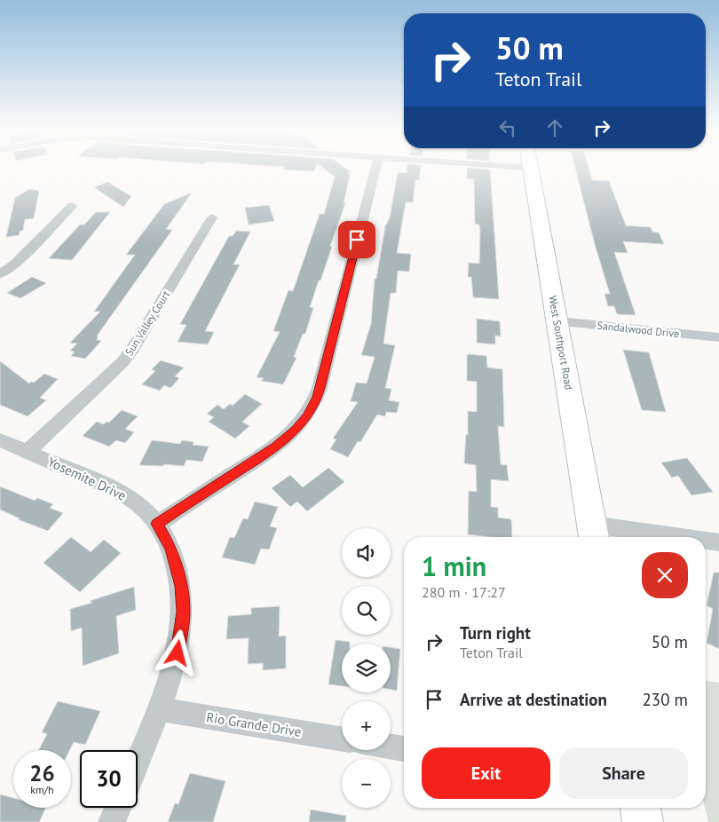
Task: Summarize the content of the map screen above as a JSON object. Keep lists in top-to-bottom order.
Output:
{
  "streets": {
    "main road": ["West Southport Road"],
    "street": [
      "Sun Valley Court",
      "Sandalwood Drive",
      "Yosemite Drive",
      "Rio Grande Drive"
    ]
  },
  "crossings": [
    ["Sun Valley Court", "Yosemite Drive"],
    ["Sandalwood Drive", "West Southport Road"],
    ["Yosemite Drive", "Rio Grande Drive"]
  ],
  "page": {
    "turn": ["50 m", "Teton Trail"],
    "map_buttons": ["+", "−"],
    "heading": ["1 min", "280 m · 17:27"],
    "list": [
      {
        "name": "Turn right",
        "note": "Teton Trail",
        "value": "50 m"
      },
      {
        "name": "Arrive at destination",
        "value": "230 m"
      }
    ],
    "buttons": ["Exit", "Share"],
    "speed": "26 km/h",
    "limit": "30"
  }
}
